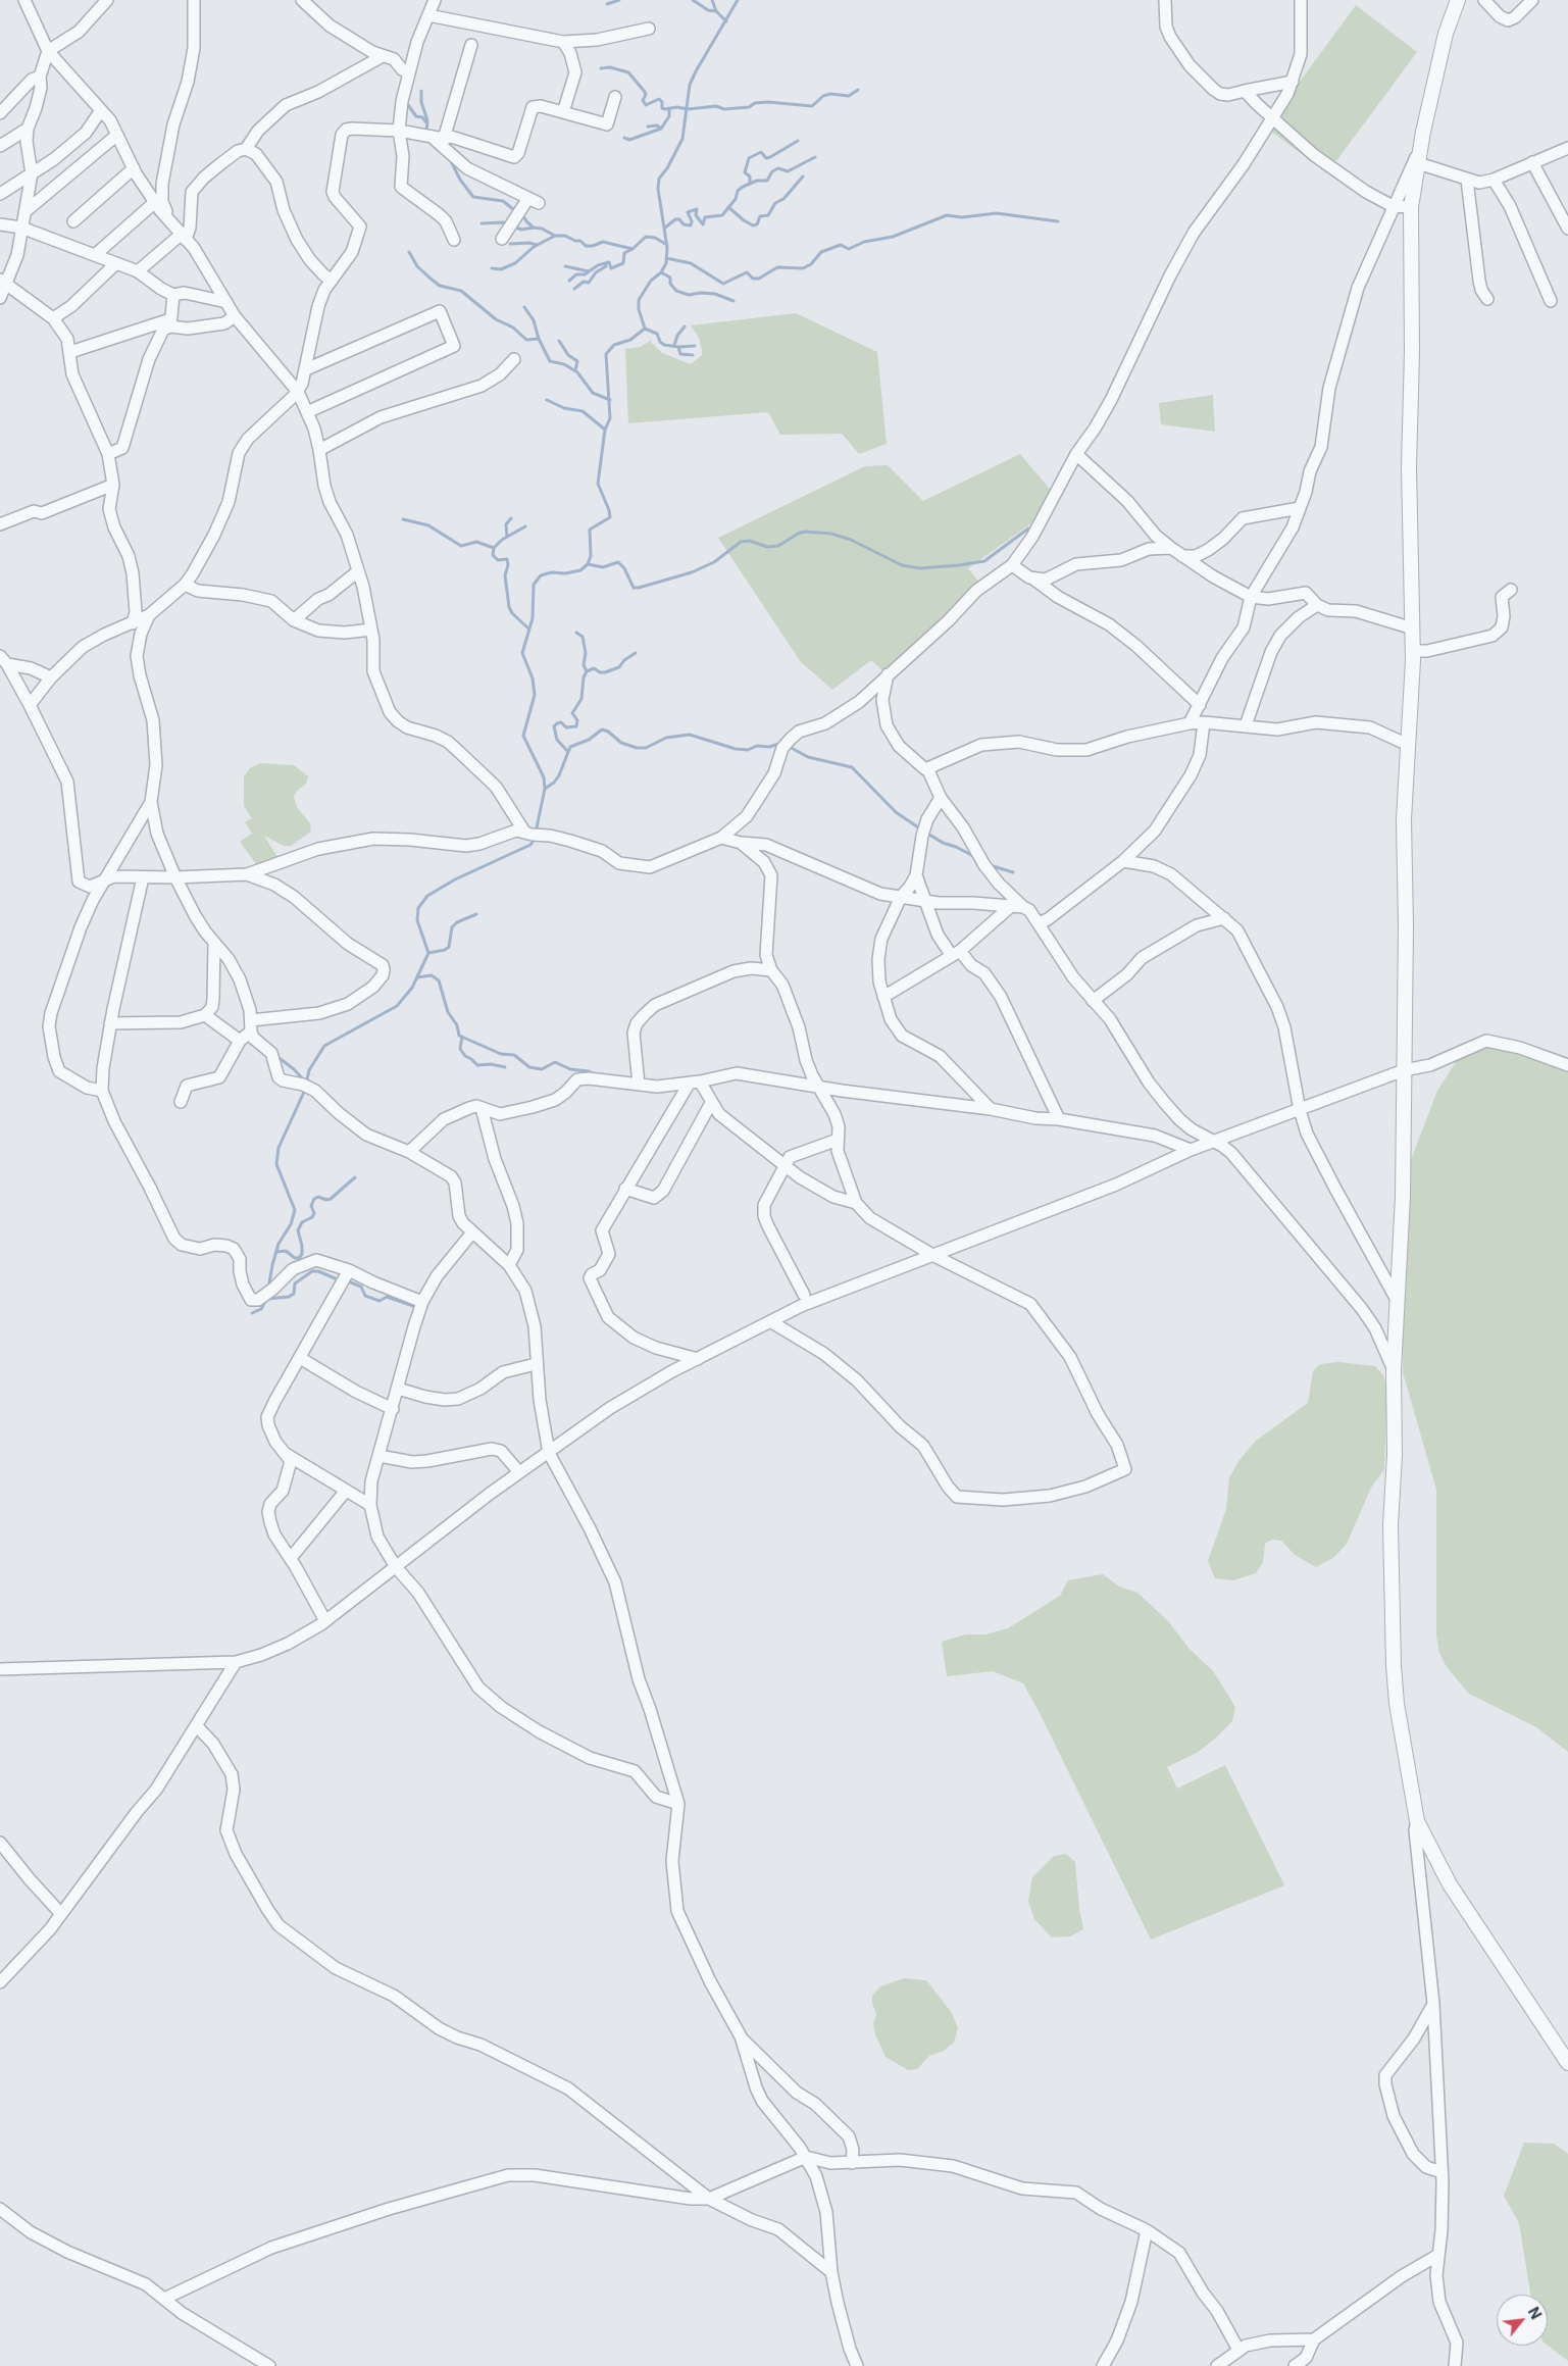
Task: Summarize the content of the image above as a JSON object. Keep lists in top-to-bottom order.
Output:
{
  "north": "top right"
}
